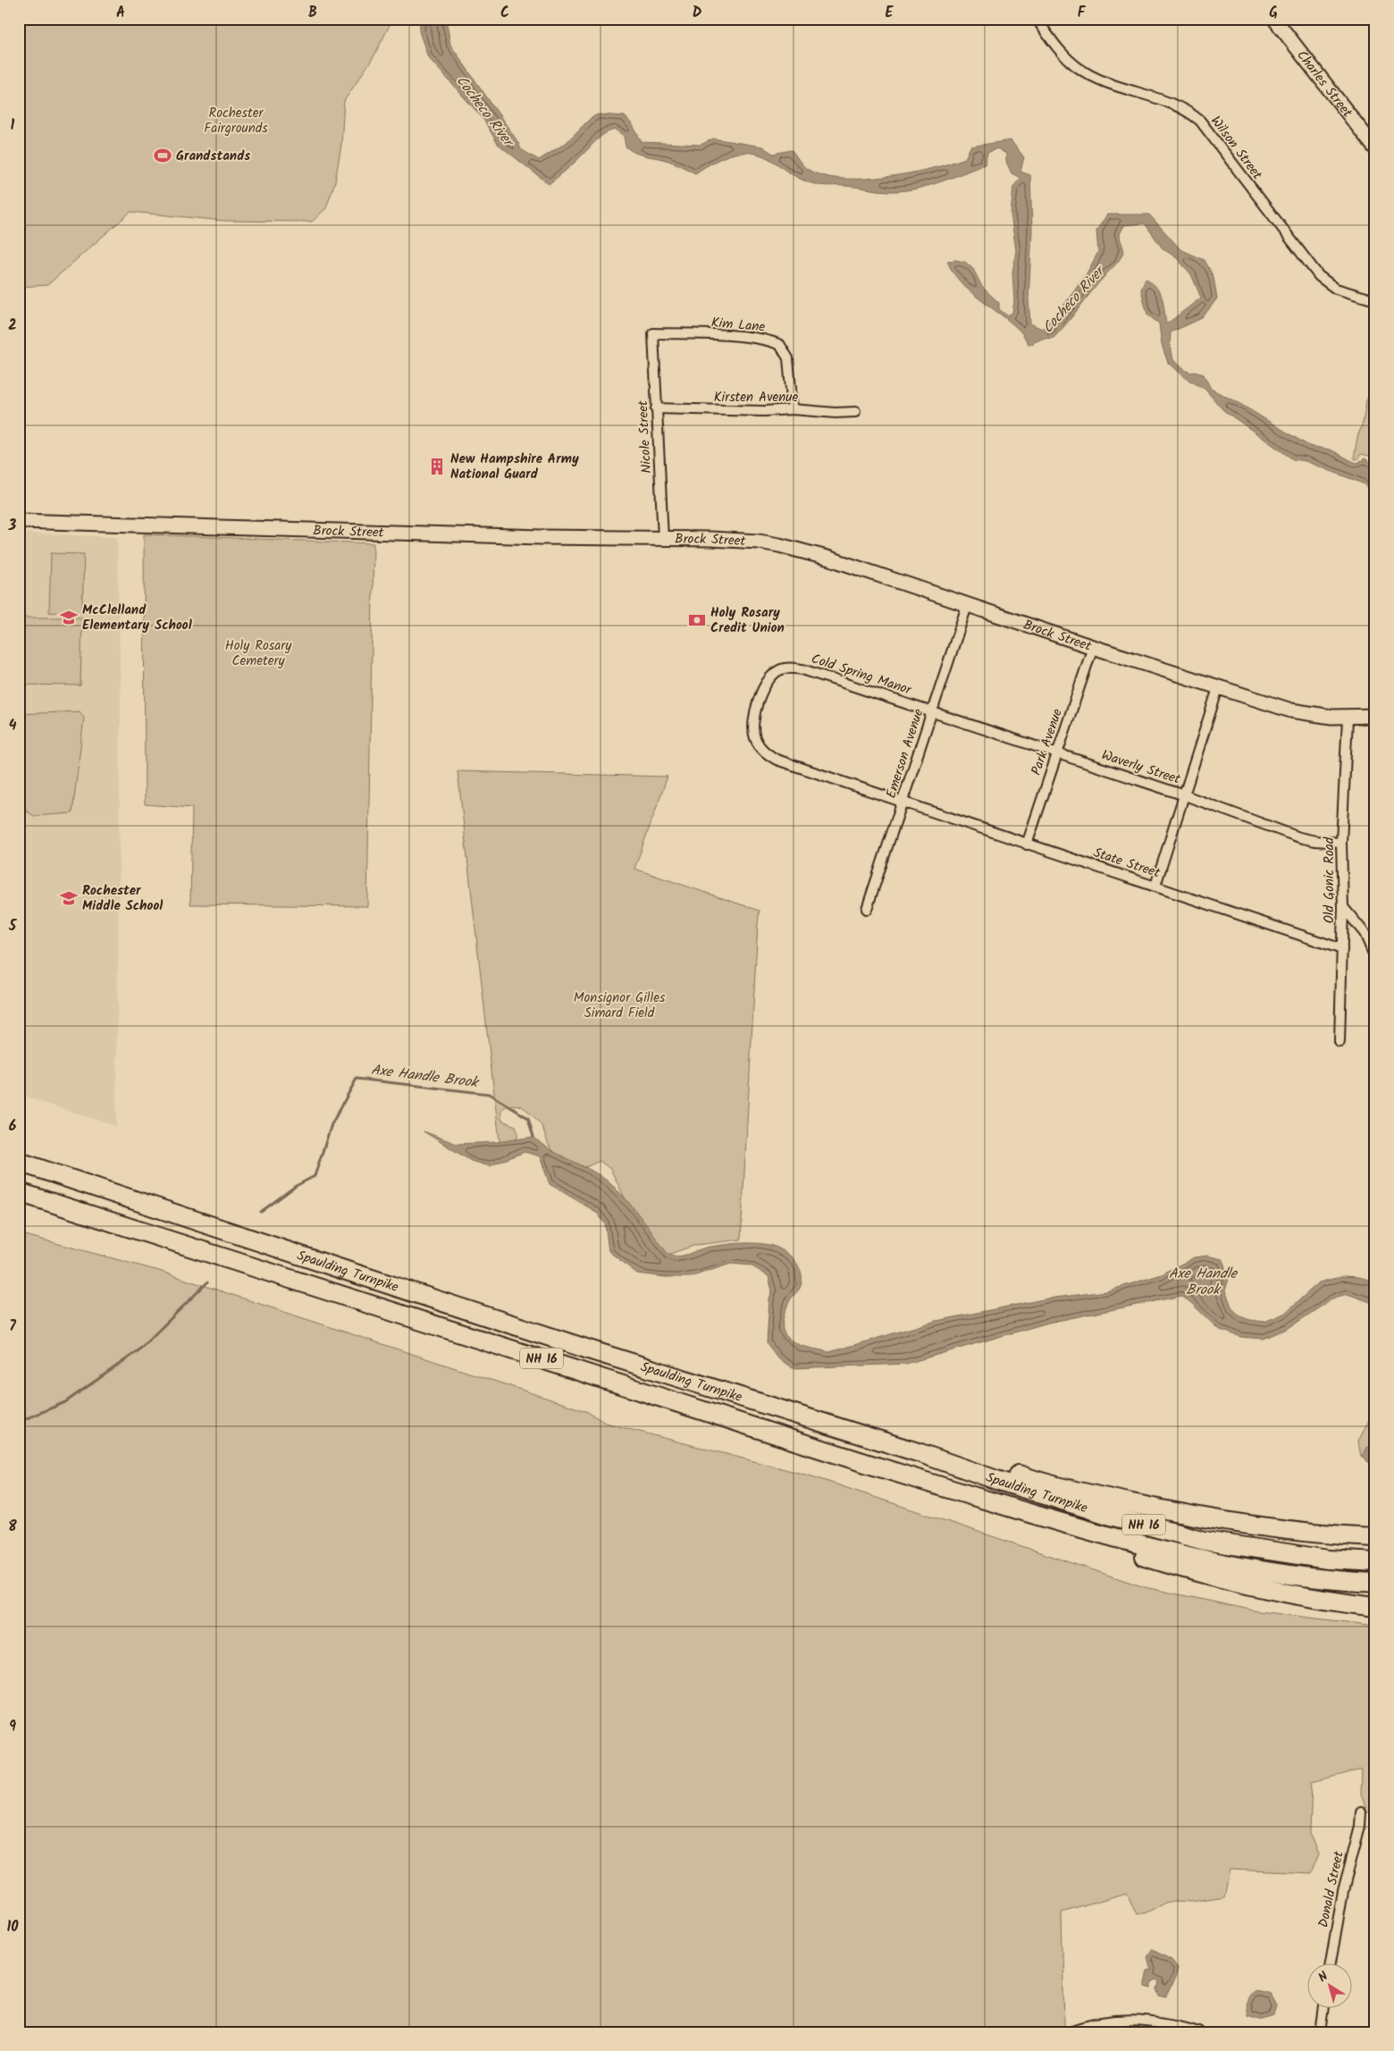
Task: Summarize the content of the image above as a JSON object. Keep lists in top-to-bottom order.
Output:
{
  "streets": {
    "highway": ["Spaulding Turnpike", "NH 16"],
    "street": [
      "Charles Street",
      "Wilson Street",
      "Kim Lane",
      "Kirsten Avenue",
      "Nicole Street",
      "Brock Street",
      "Cold Spring Manor",
      "Park Avenue",
      "Emerson Avenue",
      "Waverly Street",
      "State Street",
      "Old Gonic Road",
      "Donald Street"
    ]
  },
  "crossings": [
    ["Kim Lane", "Kirsten Avenue"],
    ["Kim Lane", "Nicole Street"],
    ["Kirsten Avenue", "Nicole Street"],
    ["Nicole Street", "Brock Street"],
    ["Brock Street", "Park Avenue"],
    ["Brock Street", "Emerson Avenue"],
    ["Brock Street", "Old Gonic Road"],
    ["Cold Spring Manor", "Emerson Avenue"],
    ["Cold Spring Manor", "Waverly Street"],
    ["Cold Spring Manor", "State Street"],
    ["Park Avenue", "Waverly Street"],
    ["Park Avenue", "State Street"],
    ["Emerson Avenue", "Waverly Street"],
    ["Emerson Avenue", "State Street"],
    ["Waverly Street", "Old Gonic Road"],
    ["State Street", "Old Gonic Road"]
  ],
  "water": ["Cocheco River", "Axe Handle Brook"],
  "parks": ["Rochester Fairgrounds", "Holy Rosary Cemetery", "Monsignor Gilles Simard Field"],
  "places": {
    "sports": ["Grandstands"],
    "building": ["New Hampshire Army National Guard"],
    "school or university": ["McClelland Elementary School", "Rochester Middle School"],
    "bank": ["Holy Rosary Credit Union"]
  },
  "north": "top left",
  "grid": {
    "columns": [
      "A",
      "B",
      "C",
      "D",
      "E",
      "F",
      "G"
    ],
    "rows": [
      "1",
      "2",
      "3",
      "4",
      "5",
      "6",
      "7",
      "8",
      "9",
      "10"
    ]
  }
}
